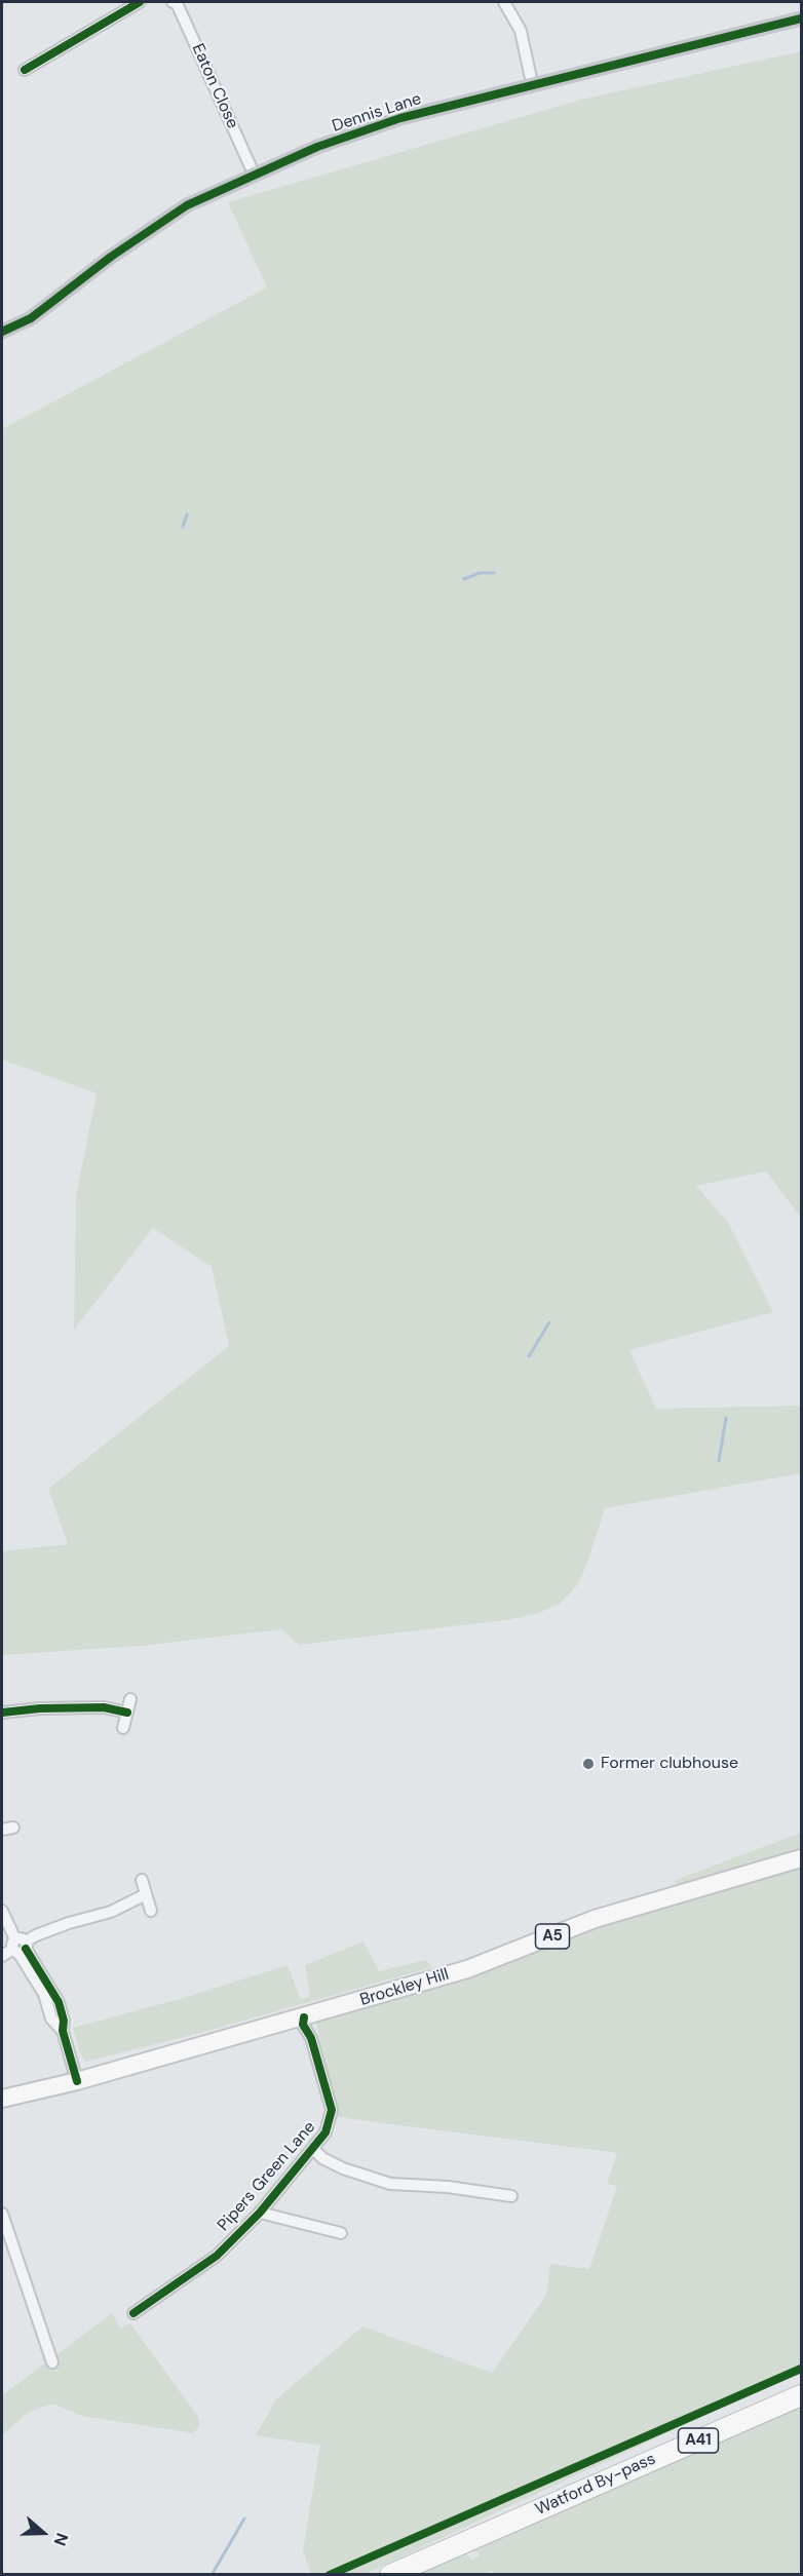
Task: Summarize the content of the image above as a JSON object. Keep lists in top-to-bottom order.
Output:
{
  "streets": {
    "highway": ["A41", "Watford By-pass"],
    "main road": ["A5", "Brockley Hill"],
    "street": ["Eaton Close", "Dennis Lane", "Pipers Green Lane"]
  },
  "crossings": [
    ["Eaton Close", "Dennis Lane"],
    ["Brockley Hill", "Pipers Green Lane"]
  ],
  "places": ["Former clubhouse"],
  "north": "right"
}
